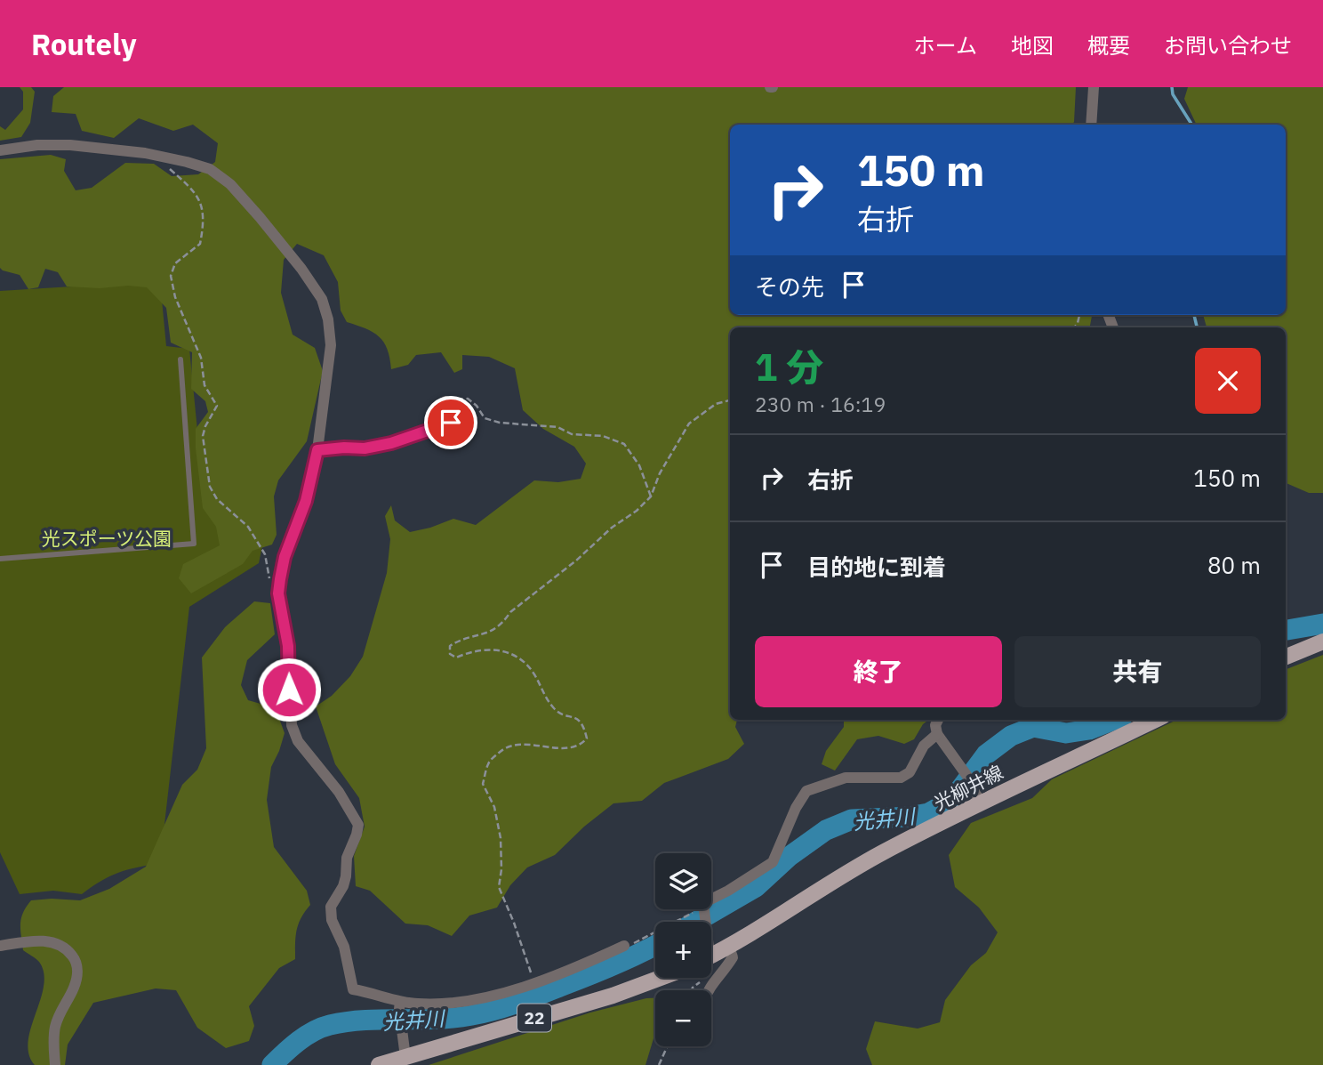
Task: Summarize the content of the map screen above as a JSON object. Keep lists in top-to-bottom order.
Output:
{
  "streets": {
    "main road": ["光柳井線", "22"]
  },
  "water": ["光井川"],
  "parks": ["光スポーツ公園"],
  "page": {
    "header": "Routely",
    "nav": [
      "ホーム",
      "地図",
      "概要",
      "お問い合わせ"
    ],
    "turn": ["150 m", "右折"],
    "then": "その先",
    "heading": ["1 分", "230 m · 16:19"],
    "list": [
      {
        "name": "右折",
        "value": "150 m"
      },
      {
        "name": "目的地に到着",
        "value": "80 m"
      }
    ],
    "buttons": ["終了", "共有"],
    "map_buttons": ["+", "−"]
  }
}
